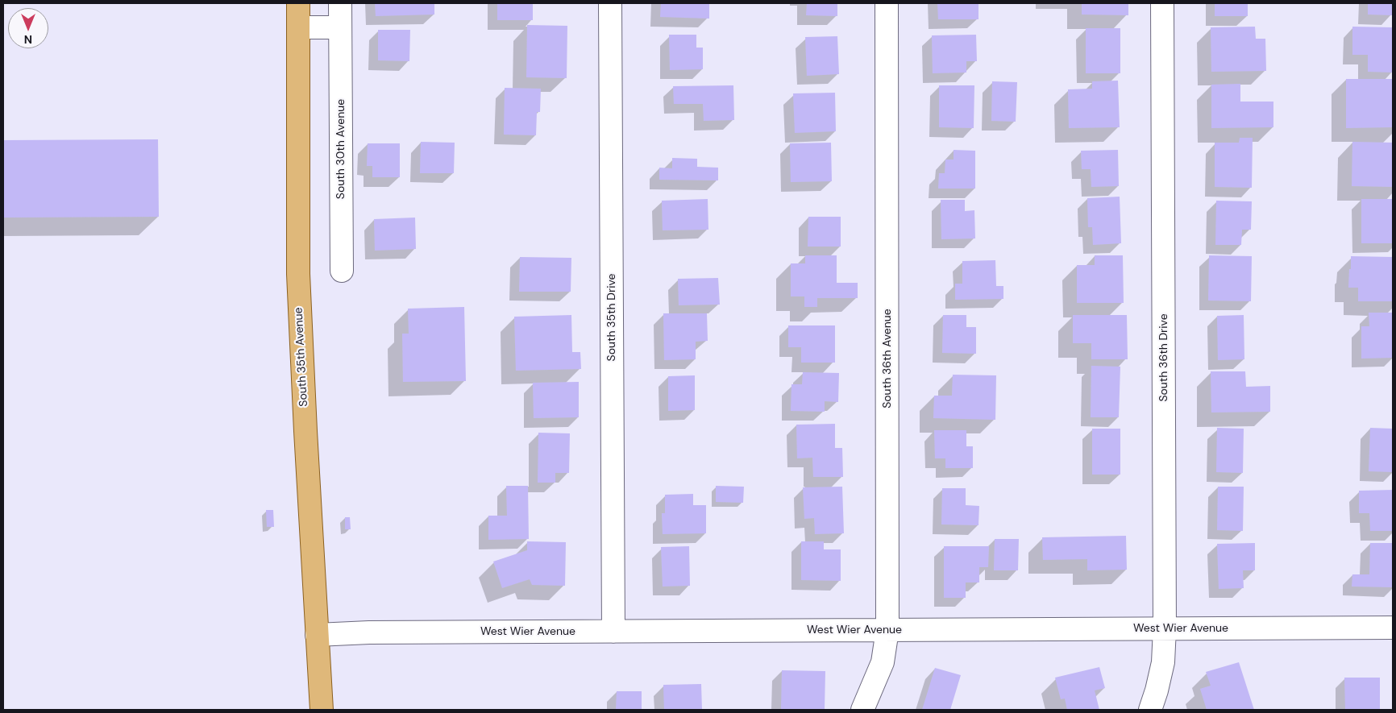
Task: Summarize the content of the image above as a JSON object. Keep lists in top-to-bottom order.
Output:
{
  "streets": {
    "main road": ["South 35th Avenue"],
    "street": [
      "South 30th Avenue",
      "South 35th Drive",
      "South 36th Drive",
      "South 36th Avenue",
      "West Wier Avenue"
    ]
  },
  "crossings": [
    ["South 35th Drive", "West Wier Avenue"],
    ["South 35th Avenue", "West Wier Avenue"],
    ["South 36th Drive", "West Wier Avenue"],
    ["South 36th Avenue", "West Wier Avenue"]
  ],
  "north": "bottom"
}
